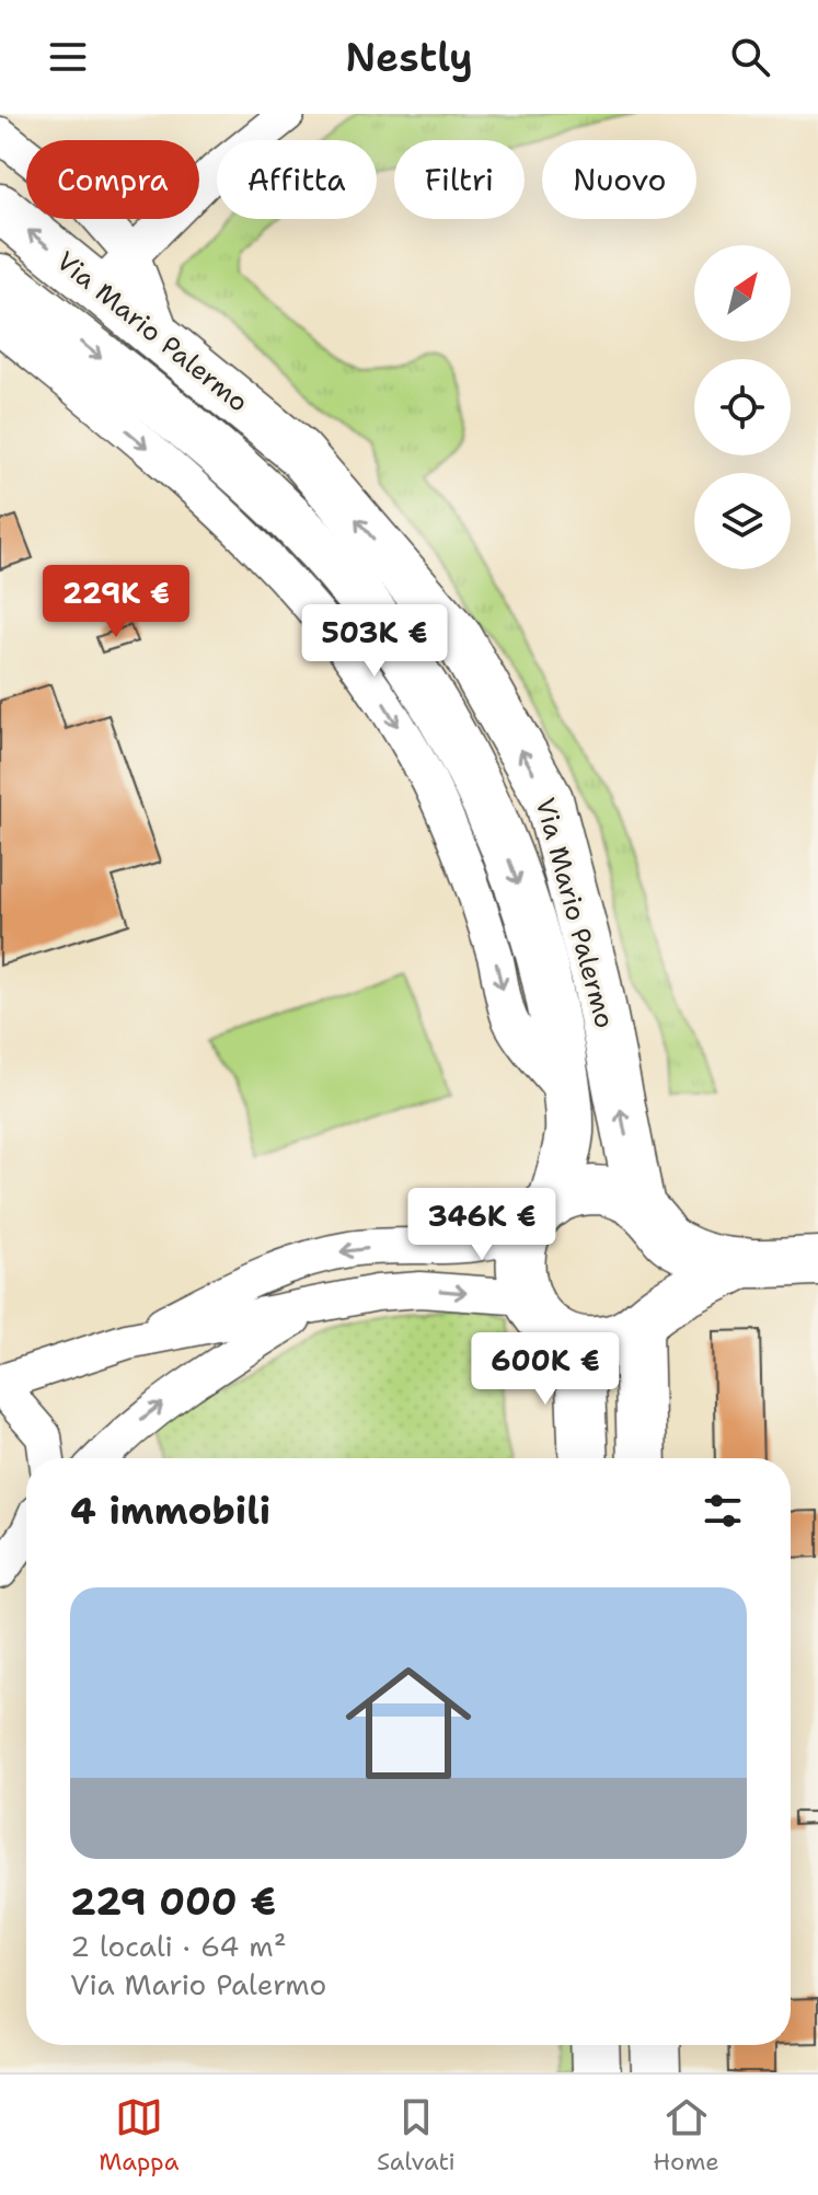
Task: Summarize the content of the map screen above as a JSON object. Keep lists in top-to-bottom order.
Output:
{
  "streets": {
    "street": ["Via Mario Palermo"]
  },
  "north": "top right",
  "page": {
    "header": "Nestly",
    "chip": [
      "Compra",
      "Affitta",
      "Filtri",
      "Nuovo"
    ],
    "price": [
      "229K €",
      "503K €",
      "346K €",
      "600K €"
    ],
    "heading": "4 immobili",
    "list": [
      {
        "name": "229 000 €",
        "note": "2 locali · 64 m² · Via Mario Palermo"
      }
    ],
    "tabs": ["Mappa", "Salvati", "Home"]
  }
}
